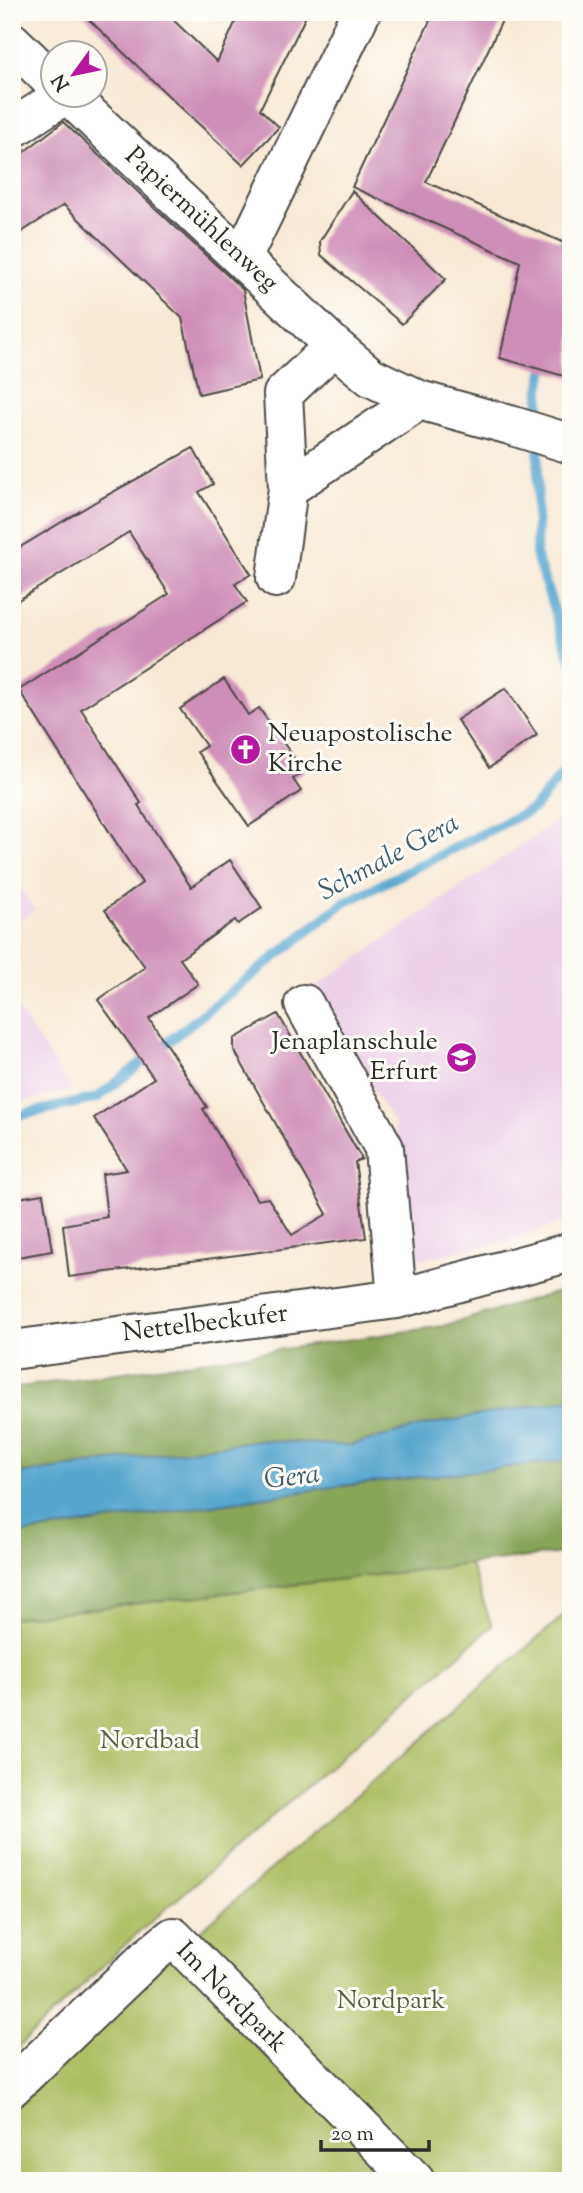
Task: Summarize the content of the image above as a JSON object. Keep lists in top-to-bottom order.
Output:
{
  "streets": {
    "street": ["Papiermühlenweg", "Nettelbeckufer", "Im Nordpark"]
  },
  "water": ["Schmale Gera", "Gera"],
  "parks": ["Nordbad", "Nordpark"],
  "places": {
    "church": ["Neuapostolische Kirche"],
    "school or university": ["Jenaplanschule Erfurt"]
  },
  "scale_bar": "20 m",
  "north": "bottom left"
}
